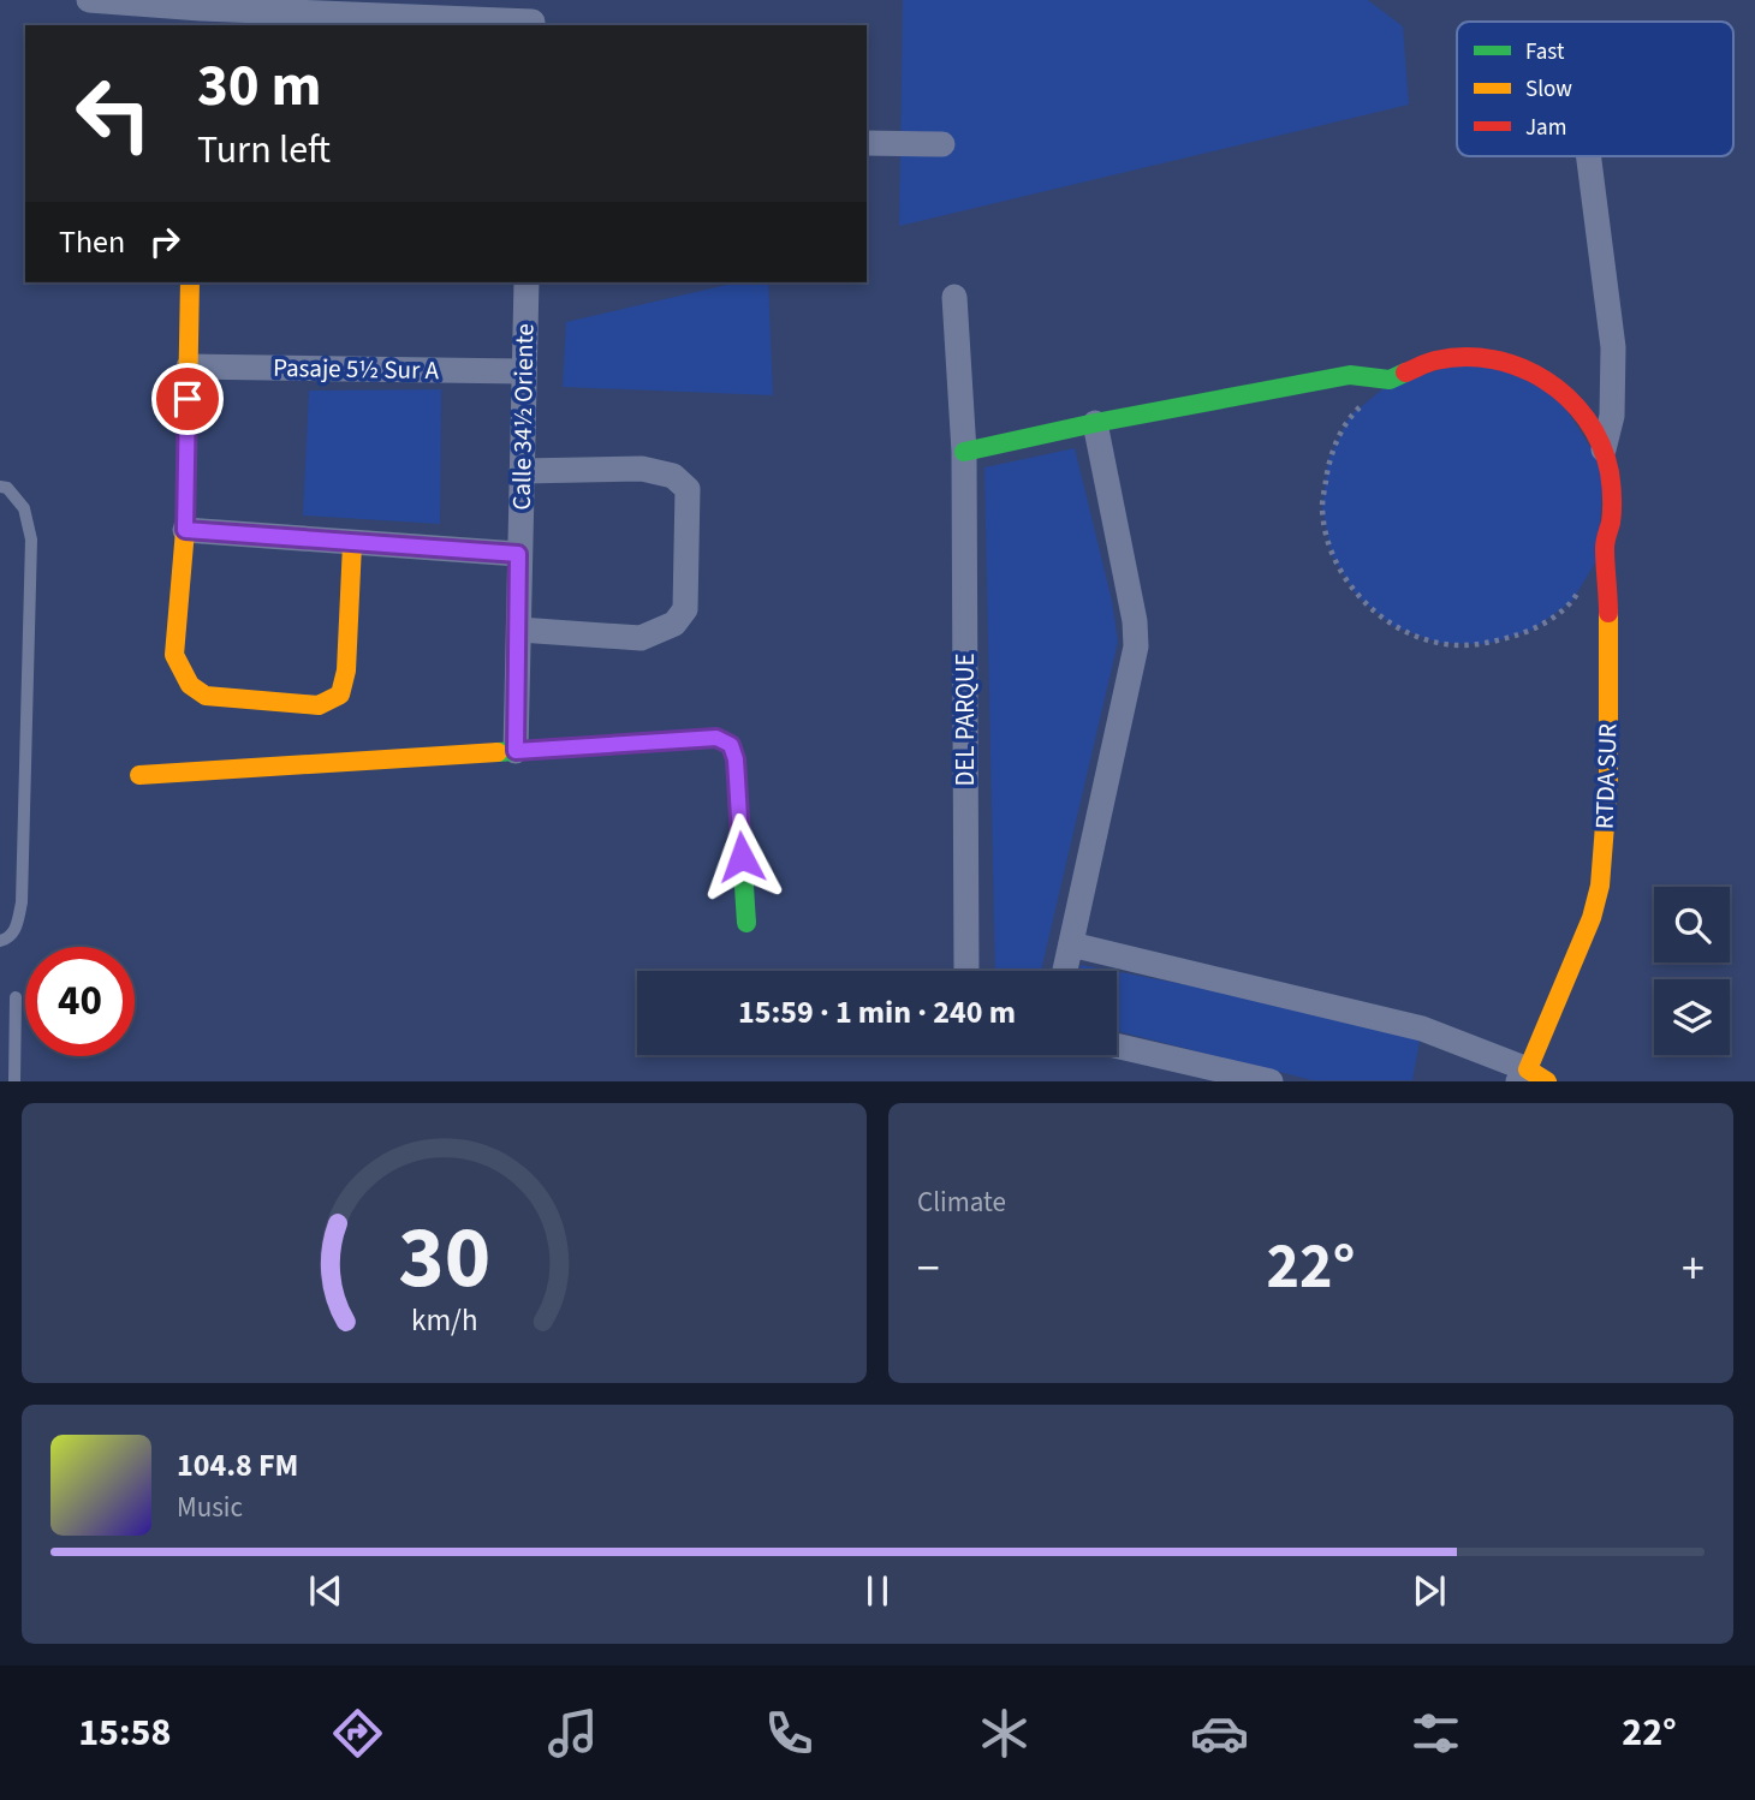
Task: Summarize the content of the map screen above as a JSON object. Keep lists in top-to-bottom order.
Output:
{
  "streets": {
    "street": [
      "Pasaje 5½ Sur A",
      "Calle 34½ Oriente",
      "DEL PARQUE",
      "RTDA SUR"
    ]
  },
  "crossings": [
    ["Pasaje 5½ Sur A", "Calle 34½ Oriente"]
  ],
  "legend": ["Fast", "Slow", "Jam"],
  "page": {
    "turn": ["30 m", "Turn left"],
    "then": "Then",
    "limit": "40",
    "trip": "15:59 · 1 min · 240 m",
    "tile": "Climate",
    "heat": ["−", "22°", "+"],
    "song": ["104.8 FM", "Music"],
    "tabs": ["15:58", "22°"],
    "gauge": ["30", "km/h"]
  }
}
